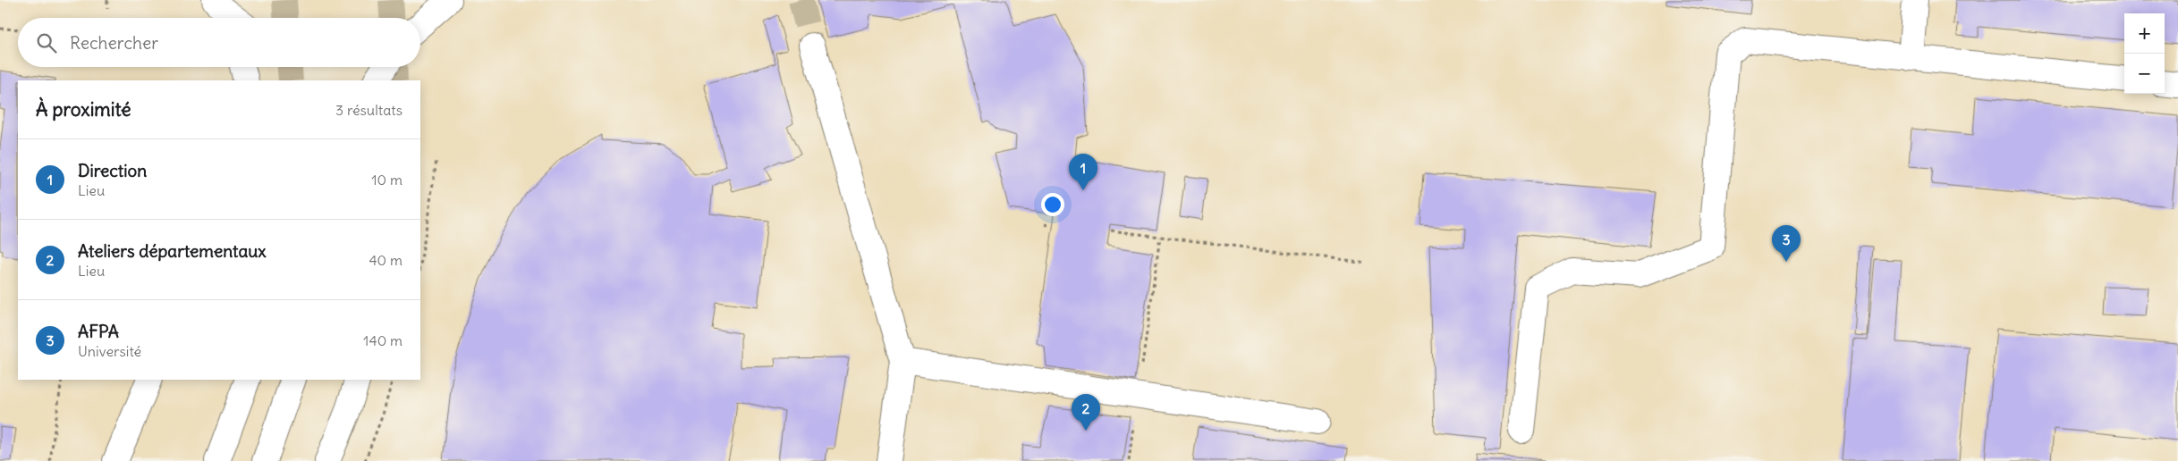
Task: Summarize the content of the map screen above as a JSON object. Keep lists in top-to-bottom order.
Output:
{
  "page": {
    "map_buttons": ["+", "−"],
    "search": "Rechercher",
    "heading": ["À proximité", "3 résultats"],
    "list": [
      {
        "mark": "1",
        "name": "Direction",
        "note": "Lieu",
        "value": "10 m"
      },
      {
        "mark": "2",
        "name": "Ateliers départementaux",
        "note": "Lieu",
        "value": "40 m"
      },
      {
        "mark": "3",
        "name": "AFPA",
        "note": "Université",
        "value": "140 m"
      }
    ],
    "pins": ["1", "3", "2"]
  }
}
